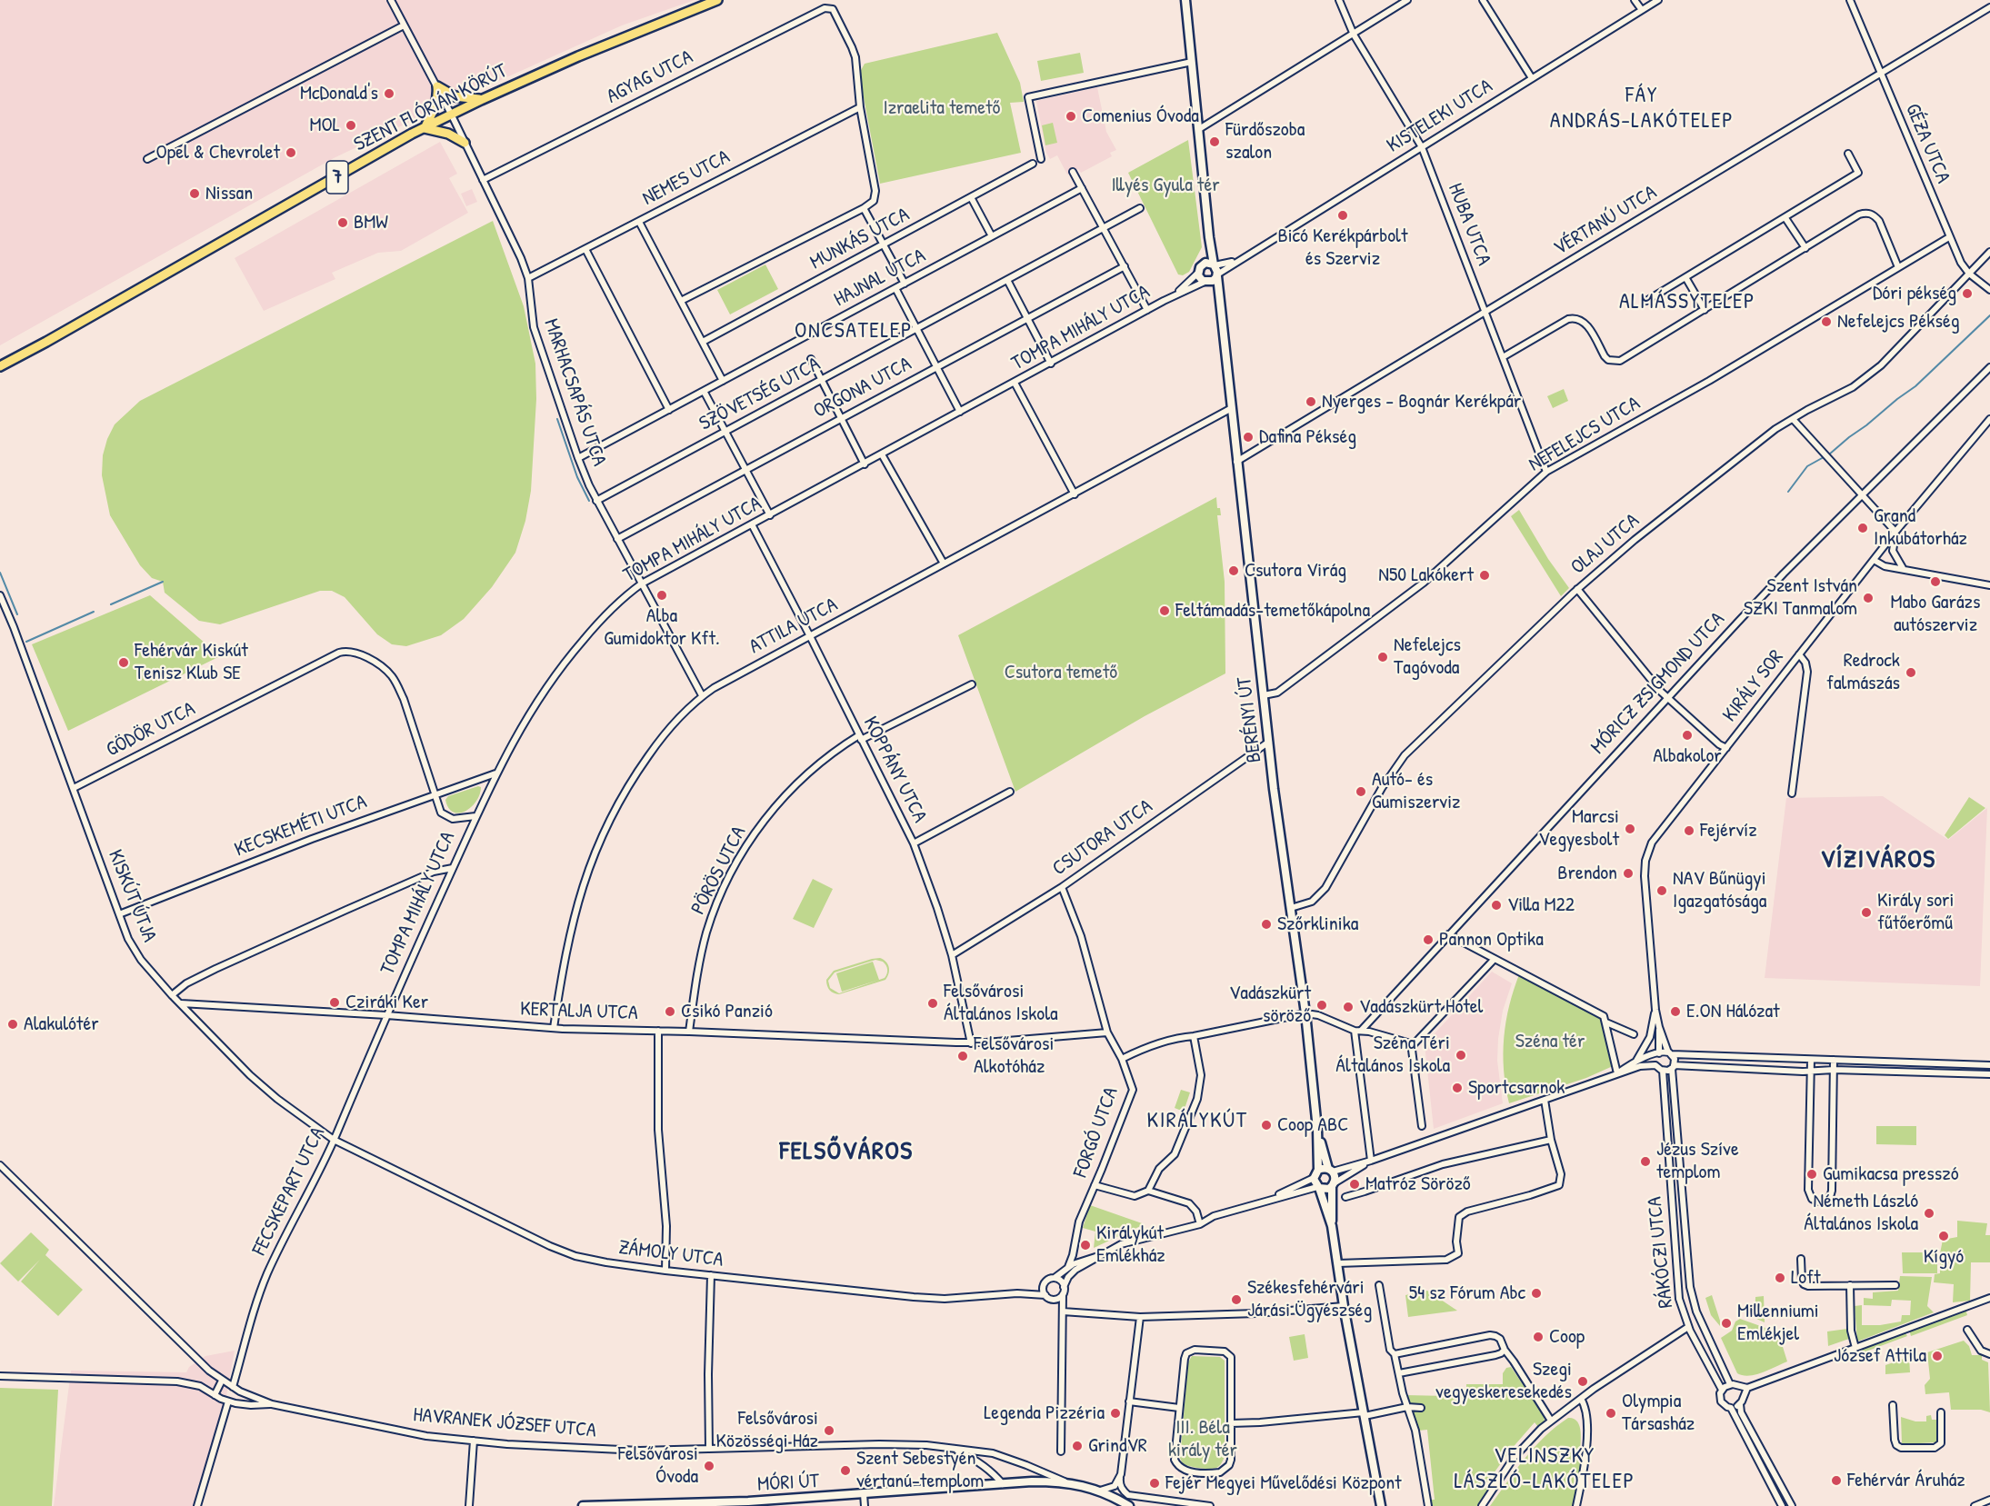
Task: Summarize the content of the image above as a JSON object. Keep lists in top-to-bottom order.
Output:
{
  "streets": {
    "main road": [
      "SZENT FLÓRIÁN KÖRÚT",
      "7",
      "BERÉNYI ÚT",
      "MÓRI ÚT"
    ],
    "street": [
      "AGYAG UTCA",
      "KISTELEKI UTCA",
      "GÉZA UTCA",
      "NEMES UTCA",
      "VÉRTANÚ UTCA",
      "HUBA UTCA",
      "MUNKÁS UTCA",
      "HAJNAL UTCA",
      "TOMPA MIHÁLY UTCA",
      "ORGONA UTCA",
      "MARHACSAPÁS UTCA",
      "SZÖVETSÉG UTCA",
      "NEFELEJCS UTCA",
      "OLAJ UTCA",
      "ATTILA UTCA",
      "MÓRICZ ZSIGMOND UTCA",
      "KIRÁLY SOR",
      "GÖDÖR UTCA",
      "KOPPÁNY UTCA",
      "KECSKEMÉTI UTCA",
      "CSUTORA UTCA",
      "PÖRÖS UTCA",
      "KISKÚT ÚTJA",
      "KERTALJA UTCA",
      "FORGÓ UTCA",
      "FECSKEPART UTCA",
      "RÁKÓCZI UTCA",
      "ZÁMOLY UTCA",
      "HAVRANEK JÓZSEF UTCA"
    ]
  },
  "crossings": [
    ["AGYAG UTCA", "NEMES UTCA"],
    ["AGYAG UTCA", "MARHACSAPÁS UTCA"],
    ["SZENT FLÓRIÁN KÖRÚT", "MARHACSAPÁS UTCA"],
    ["KISTELEKI UTCA", "HUBA UTCA"],
    ["KISTELEKI UTCA", "TOMPA MIHÁLY UTCA"],
    ["KISTELEKI UTCA", "BERÉNYI ÚT"],
    ["GÉZA UTCA", "VÉRTANÚ UTCA"],
    ["GÉZA UTCA", "NEFELEJCS UTCA"],
    ["GÉZA UTCA", "OLAJ UTCA"],
    ["NEMES UTCA", "MARHACSAPÁS UTCA"],
    ["VÉRTANÚ UTCA", "HUBA UTCA"],
    ["VÉRTANÚ UTCA", "BERÉNYI ÚT"],
    ["HUBA UTCA", "NEFELEJCS UTCA"],
    ["HAJNAL UTCA", "MARHACSAPÁS UTCA"],
    ["TOMPA MIHÁLY UTCA", "MARHACSAPÁS UTCA"],
    ["TOMPA MIHÁLY UTCA", "BERÉNYI ÚT"],
    ["TOMPA MIHÁLY UTCA", "KOPPÁNY UTCA"],
    ["TOMPA MIHÁLY UTCA", "KECSKEMÉTI UTCA"],
    ["TOMPA MIHÁLY UTCA", "KERTALJA UTCA"],
    ["TOMPA MIHÁLY UTCA", "FECSKEPART UTCA"],
    ["ORGONA UTCA", "MARHACSAPÁS UTCA"],
    ["MARHACSAPÁS UTCA", "SZÖVETSÉG UTCA"],
    ["MARHACSAPÁS UTCA", "ATTILA UTCA"],
    ["NEFELEJCS UTCA", "BERÉNYI ÚT"],
    ["OLAJ UTCA", "BERÉNYI ÚT"],
    ["ATTILA UTCA", "BERÉNYI ÚT"],
    ["ATTILA UTCA", "KOPPÁNY UTCA"],
    ["ATTILA UTCA", "KERTALJA UTCA"],
    ["KIRÁLY SOR", "RÁKÓCZI UTCA"],
    ["BERÉNYI ÚT", "CSUTORA UTCA"],
    ["GÖDÖR UTCA", "KECSKEMÉTI UTCA"],
    ["GÖDÖR UTCA", "KISKÚT ÚTJA"],
    ["KOPPÁNY UTCA", "CSUTORA UTCA"],
    ["KOPPÁNY UTCA", "PÖRÖS UTCA"],
    ["KOPPÁNY UTCA", "KERTALJA UTCA"],
    ["KECSKEMÉTI UTCA", "KISKÚT ÚTJA"],
    ["CSUTORA UTCA", "FORGÓ UTCA"],
    ["PÖRÖS UTCA", "KERTALJA UTCA"],
    ["KISKÚT ÚTJA", "KERTALJA UTCA"],
    ["KISKÚT ÚTJA", "FECSKEPART UTCA"],
    ["KISKÚT ÚTJA", "ZÁMOLY UTCA"],
    ["KERTALJA UTCA", "FORGÓ UTCA"],
    ["KERTALJA UTCA", "FECSKEPART UTCA"],
    ["FECSKEPART UTCA", "ZÁMOLY UTCA"],
    ["FECSKEPART UTCA", "HAVRANEK JÓZSEF UTCA"]
  ],
  "districts": [
    "FÁY ANDRÁS-LAKÓTELEP",
    "ALMÁSSYTELEP",
    "ONCSATELEP",
    "VÍZIVÁROS",
    "KIRÁLYKÚT",
    "FELSŐVÁROS",
    "VELINSZKY LÁSZLÓ-LAKÓTELEP"
  ],
  "parks": [
    "Izraelita temető",
    "Illyés Gyula tér",
    "Csutora temető",
    "Széna tér",
    "III. Béla király tér"
  ],
  "places": [
    "McDonald's",
    "Comenius Óvoda",
    "MOL",
    "Fürdőszoba szalon",
    "Opel & Chevrolet",
    "Nissan",
    "Bicó Kerékpárbolt és Szerviz",
    "BMW",
    "Dóri pékség",
    "Nefelejcs Pékség",
    "Nyerges - Bognár Kerékpár",
    "Dafina Pékség",
    "Grand Inkubátorház",
    "Csutora Virág",
    "N50 Lakókert",
    "Mabo Garázs autószerviz",
    "Alba Gumidoktor Kft.",
    "Szent István SZKI Tanmalom",
    "Feltámadás-temetőkápolna",
    "Nefelejcs Tagóvoda",
    "Fehérvár Kiskút Tenisz Klub SE",
    "Redrock falmászás",
    "Albakolor",
    "Autó- és Gumiszerviz",
    "Marcsi Vegyesbolt",
    "Fejérvíz",
    "Brendon",
    "NAV Bűnügyi Igazgatósága",
    "Villa M22",
    "Király sori fűtőerőmű",
    "Szőrklinika",
    "Pannon Optika",
    "Cziráki Ker",
    "Felsővárosi Általános Iskola",
    "Vadászkürt söröző",
    "Vadászkürt Hotel",
    "Csikó Panzió",
    "E.ON Hálózat",
    "Alakulótér",
    "Széna Téri Általános Iskola",
    "Felsővárosi Alkotóház",
    "Sportcsarnok",
    "Coop ABC",
    "Jézus Szíve templom",
    "Gumikacsa presszó",
    "Matróz Söröző",
    "Németh László Általános Iskola",
    "Kígyó",
    "Királykút Emlékház",
    "Loft",
    "54 sz Fórum Abc",
    "Székesfehérvári Járási Ügyészség",
    "Millenniumi Emlékjel",
    "Coop",
    "József Attila",
    "Szegi vegyeskeresekedés",
    "Legenda Pizzéria",
    "Olympia Társasház",
    "Felsővárosi Közösségi Ház",
    "GrindVR",
    "Felsővárosi Óvoda",
    "Szent Sebestyén vértanú-templom",
    "Fehérvár Áruház",
    "Fejér Megyei Művelődési Központ"
  ]
}
